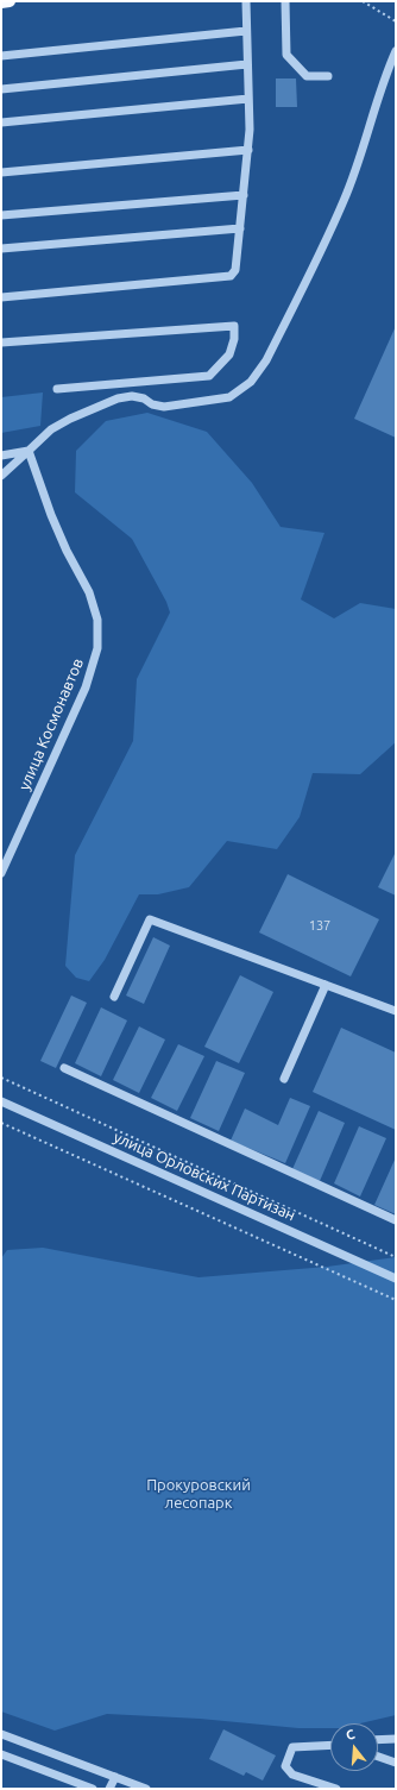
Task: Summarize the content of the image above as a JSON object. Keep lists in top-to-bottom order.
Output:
{
  "streets": {
    "street": ["улица Космонавтов", "улица Орловских Партизан"]
  },
  "parks": ["Прокуровский лесопарк"],
  "house_numbers": ["137"],
  "north": "top"
}
